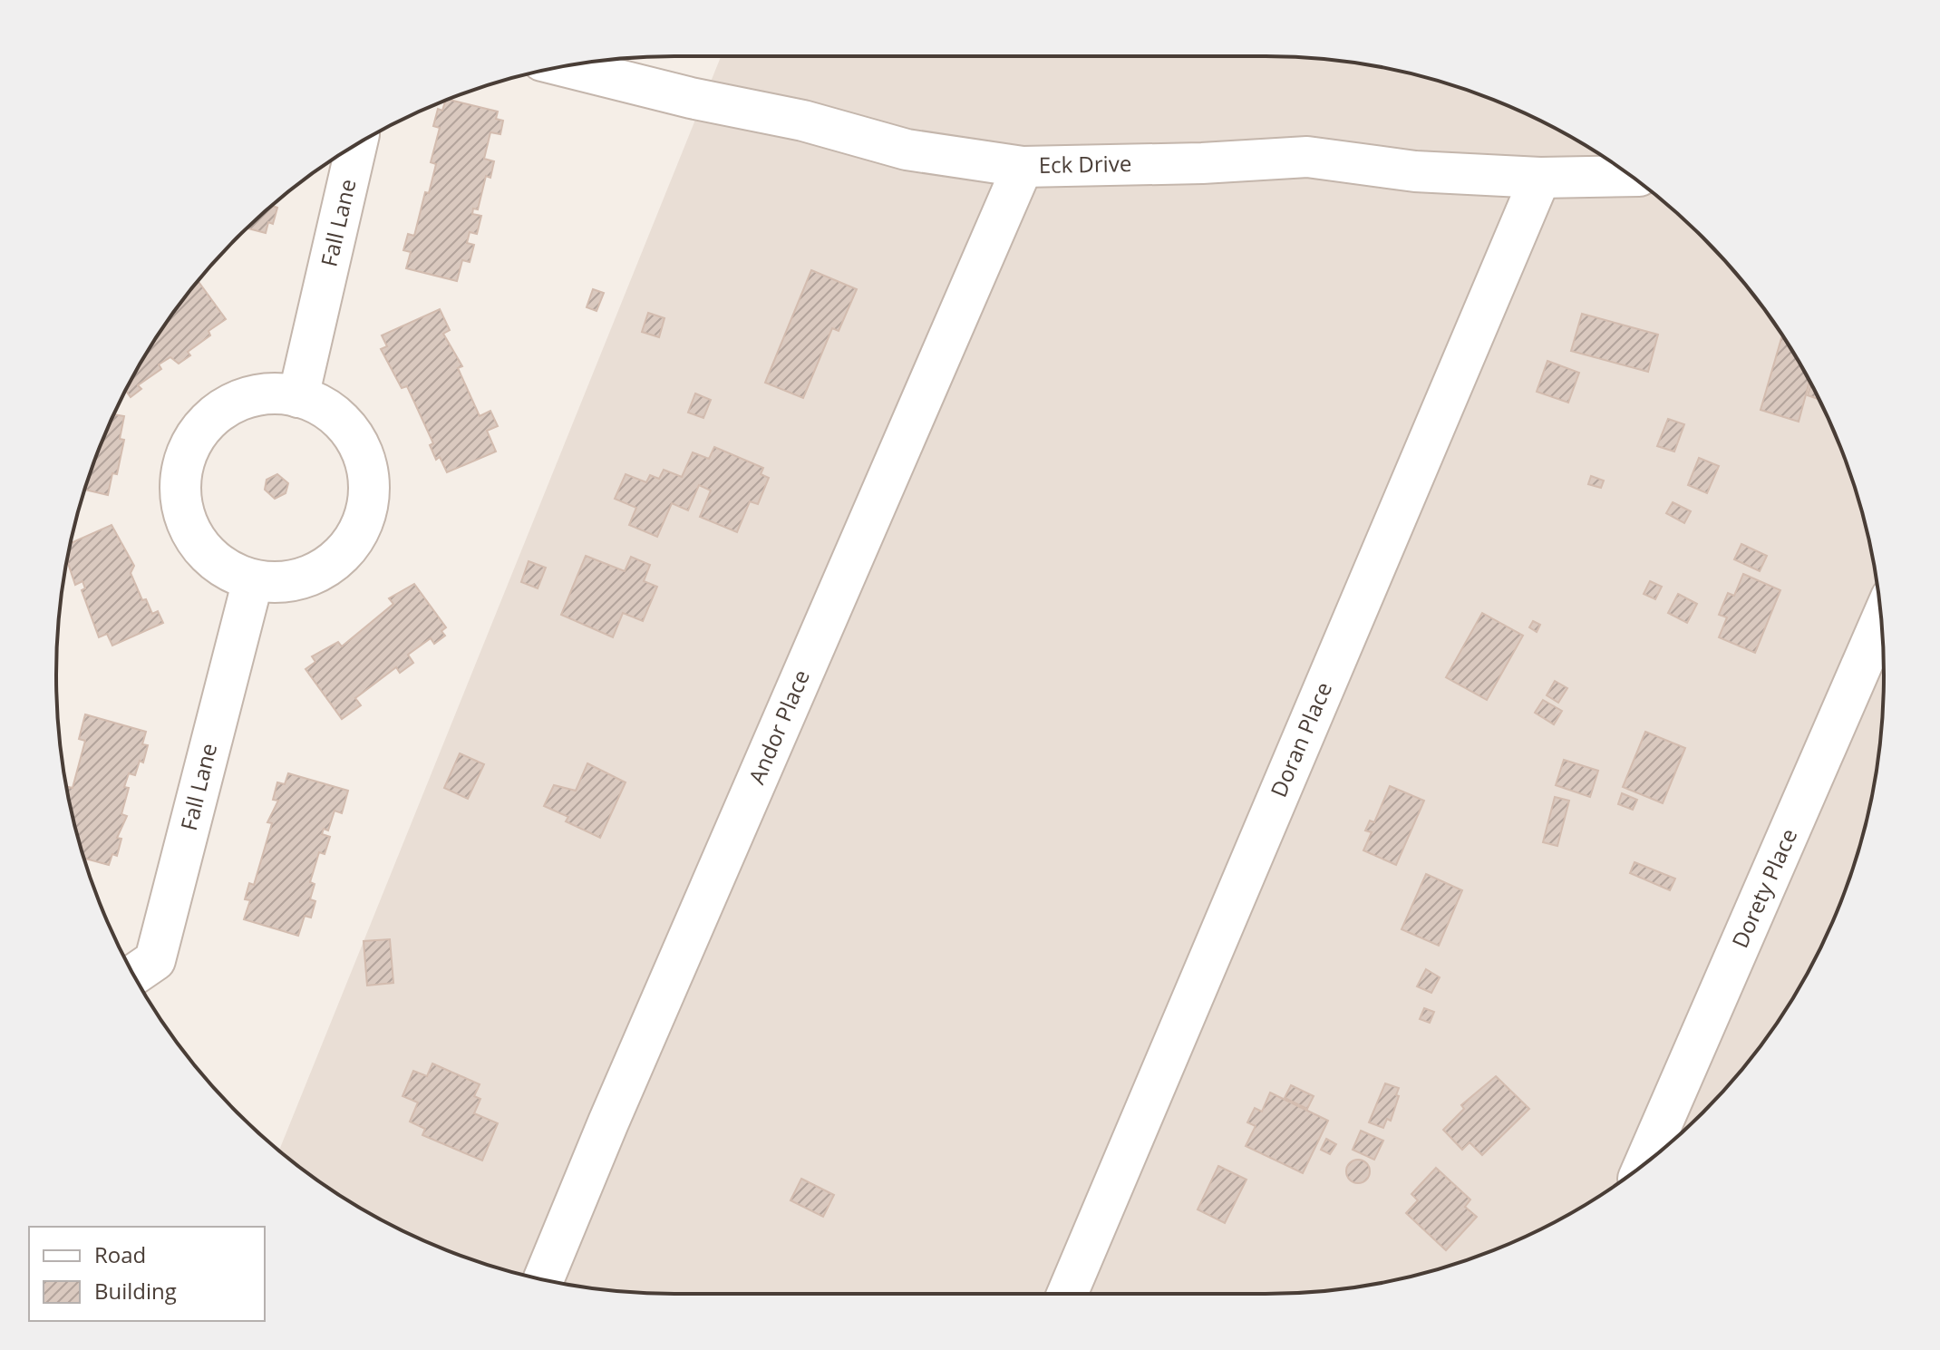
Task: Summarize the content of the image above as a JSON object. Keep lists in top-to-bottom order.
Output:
{
  "streets": {
    "street": [
      "Eck Drive",
      "Fall Lane",
      "Andor Place",
      "Doran Place",
      "Dorety Place"
    ]
  },
  "crossings": [
    ["Eck Drive", "Andor Place"],
    ["Eck Drive", "Doran Place"]
  ],
  "legend": ["Road", "Building"]
}
